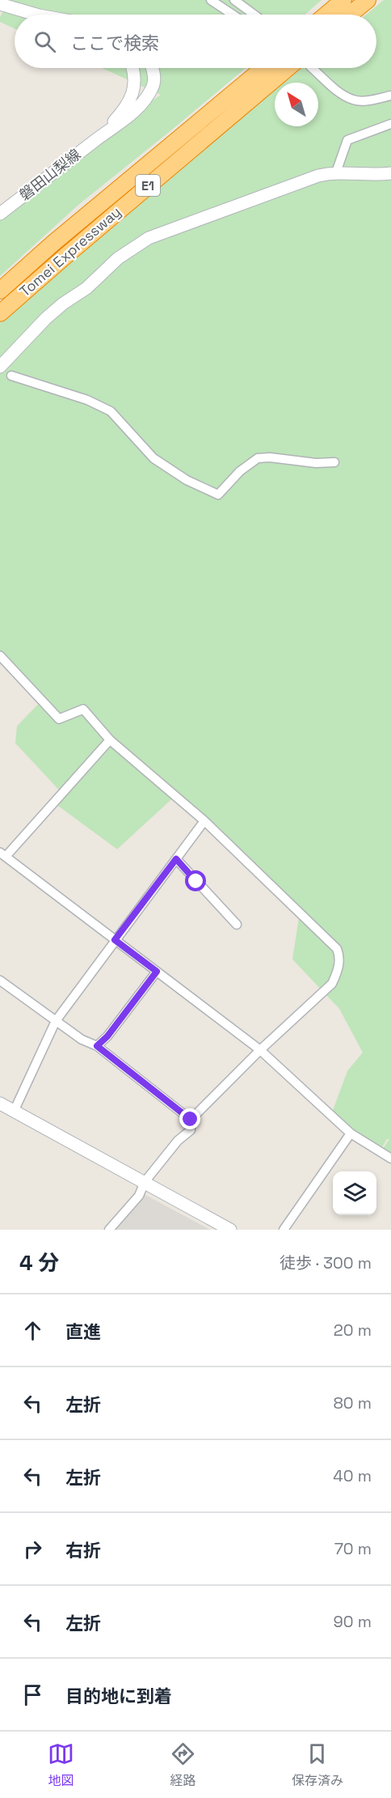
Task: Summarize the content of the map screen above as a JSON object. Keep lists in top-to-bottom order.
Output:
{
  "streets": {
    "highway": ["E1", "Tomei Expressway"],
    "street": ["磐田山梨線"]
  },
  "north": "top left",
  "page": {
    "search": "ここで検索",
    "heading": ["4 分", "徒歩 · 300 m"],
    "list": [
      ["直進", "20 m"],
      ["左折", "80 m"],
      ["左折", "40 m"],
      ["右折", "70 m"],
      ["左折", "90 m"],
      "目的地に到着"
    ],
    "nav": ["地図", "経路", "保存済み"]
  }
}
